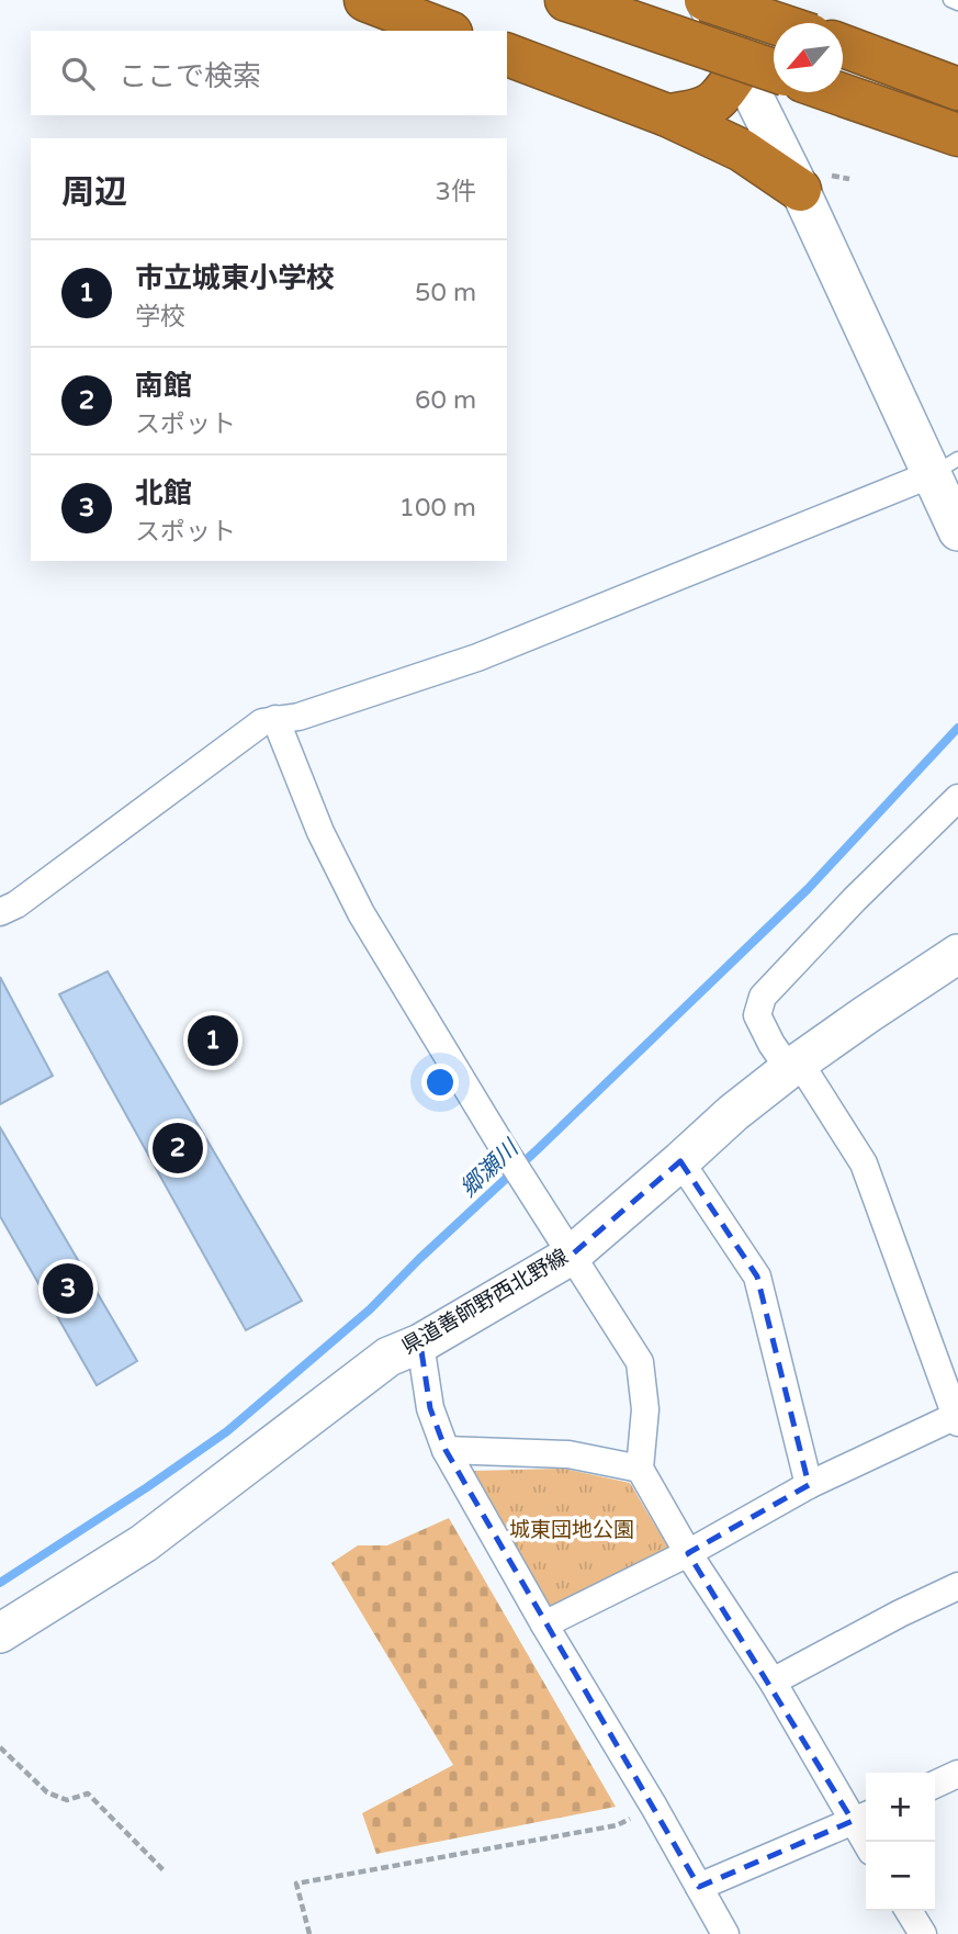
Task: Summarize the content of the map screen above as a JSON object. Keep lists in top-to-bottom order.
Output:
{
  "streets": {
    "main road": ["県道善師野西北野線"]
  },
  "water": ["郷瀬川"],
  "parks": ["城東団地公園"],
  "north": "bottom left",
  "page": {
    "search": "ここで検索",
    "heading": ["周辺", "3件"],
    "list": [
      {
        "mark": "1",
        "name": "市立城東小学校",
        "note": "学校",
        "value": "50 m"
      },
      {
        "mark": "2",
        "name": "南館",
        "note": "スポット",
        "value": "60 m"
      },
      {
        "mark": "3",
        "name": "北館",
        "note": "スポット",
        "value": "100 m"
      }
    ],
    "pins": ["1", "2", "3"],
    "map_buttons": ["+", "−"]
  }
}
